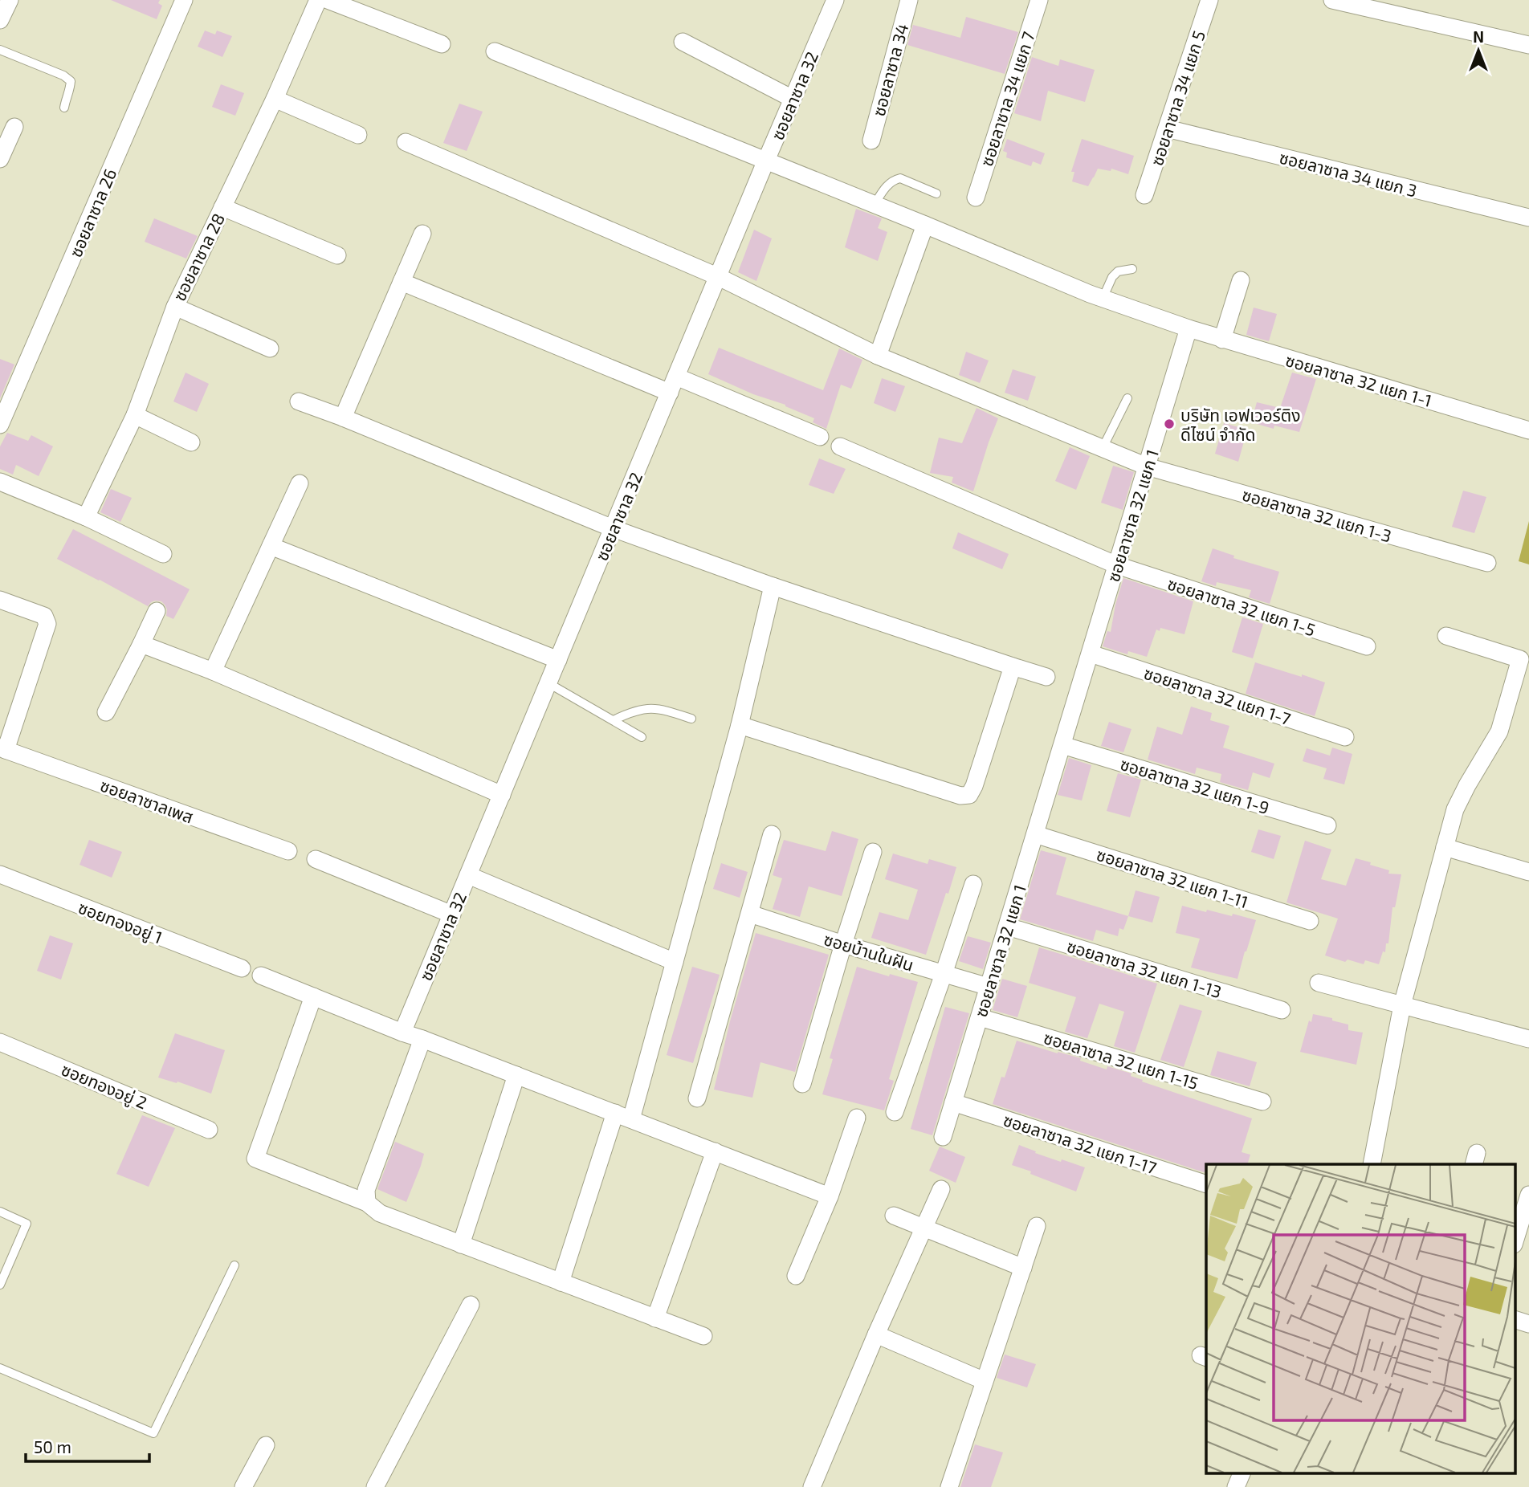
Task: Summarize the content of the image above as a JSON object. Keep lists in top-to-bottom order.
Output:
{
  "streets": {
    "street": [
      "ซอยลาซาล 34",
      "ซอยลาซาล 32",
      "ซอยลาซาล 34 แยก 5",
      "ซอยลาซาล 34 แยก 7",
      "ซอยลาซาล 34 แยก 3",
      "ซอยลาซาล 26",
      "ซอยลาซาล 28",
      "ซอยลาซาล 32 แยก 1-1",
      "ซอยลาซาล 32 แยก 1-3",
      "ซอยลาซาล 32 แยก 1",
      "ซอยลาซาล 32 แยก 1-5",
      "ซอยลาซาล 32 แยก 1-7",
      "ซอยลาซาล 32 แยก 1-9",
      "ซอยลาซาลเพส",
      "ซอยลาซาล 32 แยก 1-11",
      "ซอยทองอยู่ 1",
      "ซอยบ้านในฝัน",
      "ซอยลาซาล 32 แยก 1-13",
      "ซอยลาซาล 32 แยก 1-15",
      "ซอยทองอยู่ 2",
      "ซอยลาซาล 32 แยก 1-17"
    ]
  },
  "crossings": [
    ["ซอยลาซาล 32", "ซอยลาซาล 32 แยก 1-3"],
    ["ซอยลาซาล 34 แยก 5", "ซอยลาซาล 34 แยก 3"],
    ["ซอยลาซาล 32 แยก 1-1", "ซอยลาซาล 32 แยก 1"],
    ["ซอยลาซาล 32 แยก 1-3", "ซอยลาซาล 32 แยก 1"],
    ["ซอยลาซาล 32 แยก 1", "ซอยลาซาล 32 แยก 1-5"],
    ["ซอยลาซาล 32 แยก 1", "ซอยลาซาล 32 แยก 1-7"],
    ["ซอยลาซาล 32 แยก 1", "ซอยลาซาล 32 แยก 1-9"],
    ["ซอยลาซาล 32 แยก 1", "ซอยลาซาล 32 แยก 1-11"],
    ["ซอยลาซาล 32 แยก 1", "ซอยบ้านในฝัน"],
    ["ซอยลาซาล 32 แยก 1", "ซอยลาซาล 32 แยก 1-13"],
    ["ซอยลาซาล 32 แยก 1", "ซอยลาซาล 32 แยก 1-15"],
    ["ซอยลาซาล 32 แยก 1", "ซอยลาซาล 32 แยก 1-17"]
  ],
  "places": ["บริษัท เอฟเวอร์ติง ดีไซน์ จำกัด"],
  "scale_bar": "50 m",
  "north": "top"
}
